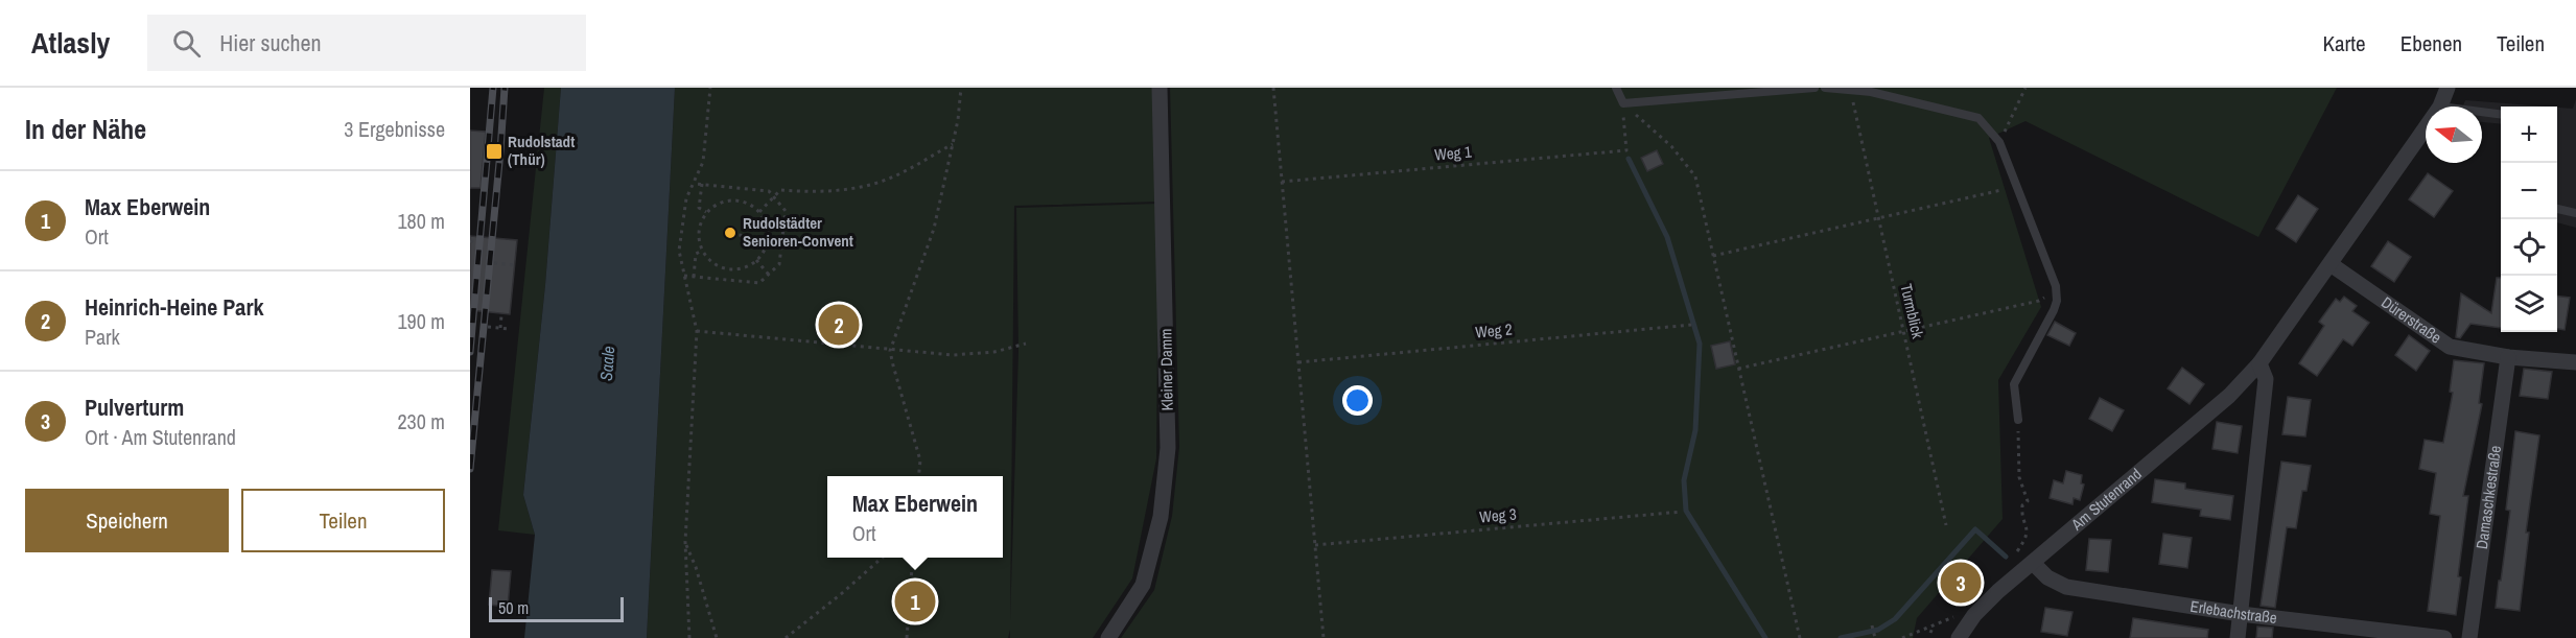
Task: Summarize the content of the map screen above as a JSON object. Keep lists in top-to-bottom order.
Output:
{
  "streets": {
    "street": [
      "Dürerstraße",
      "Kleiner Damm",
      "Damaschkestraße",
      "Am Stutenrand",
      "Erlebachstraße"
    ],
    "path": [
      "Weg 1",
      "Turmblick",
      "Weg 2",
      "Weg 3"
    ]
  },
  "crossings": [
    ["Dürerstraße", "Damaschkestraße"],
    ["Dürerstraße", "Am Stutenrand"],
    ["Am Stutenrand", "Erlebachstraße"]
  ],
  "water": ["Saale"],
  "places": {
    "transit": ["Rudolstadt (Thür)"],
    "other": ["Rudolstädter Senioren-Convent"]
  },
  "scale_bar": "50 m",
  "north": "left",
  "page": {
    "header": "Atlasly",
    "search": "Hier suchen",
    "nav": ["Karte", "Ebenen", "Teilen"],
    "heading": ["In der Nähe", "3 Ergebnisse"],
    "map_buttons": ["+", "−"],
    "list": [
      {
        "mark": "1",
        "name": "Max Eberwein",
        "note": "Ort",
        "value": "180 m"
      },
      {
        "mark": "2",
        "name": "Heinrich-Heine Park",
        "note": "Park",
        "value": "190 m"
      },
      {
        "mark": "3",
        "name": "Pulverturm",
        "note": "Ort · Am Stutenrand",
        "value": "230 m"
      }
    ],
    "pins": ["2", "3", "1"],
    "buttons": ["Speichern", "Teilen"],
    "popup": ["Max Eberwein", "Ort"],
    "scale": "50 m"
  }
}
